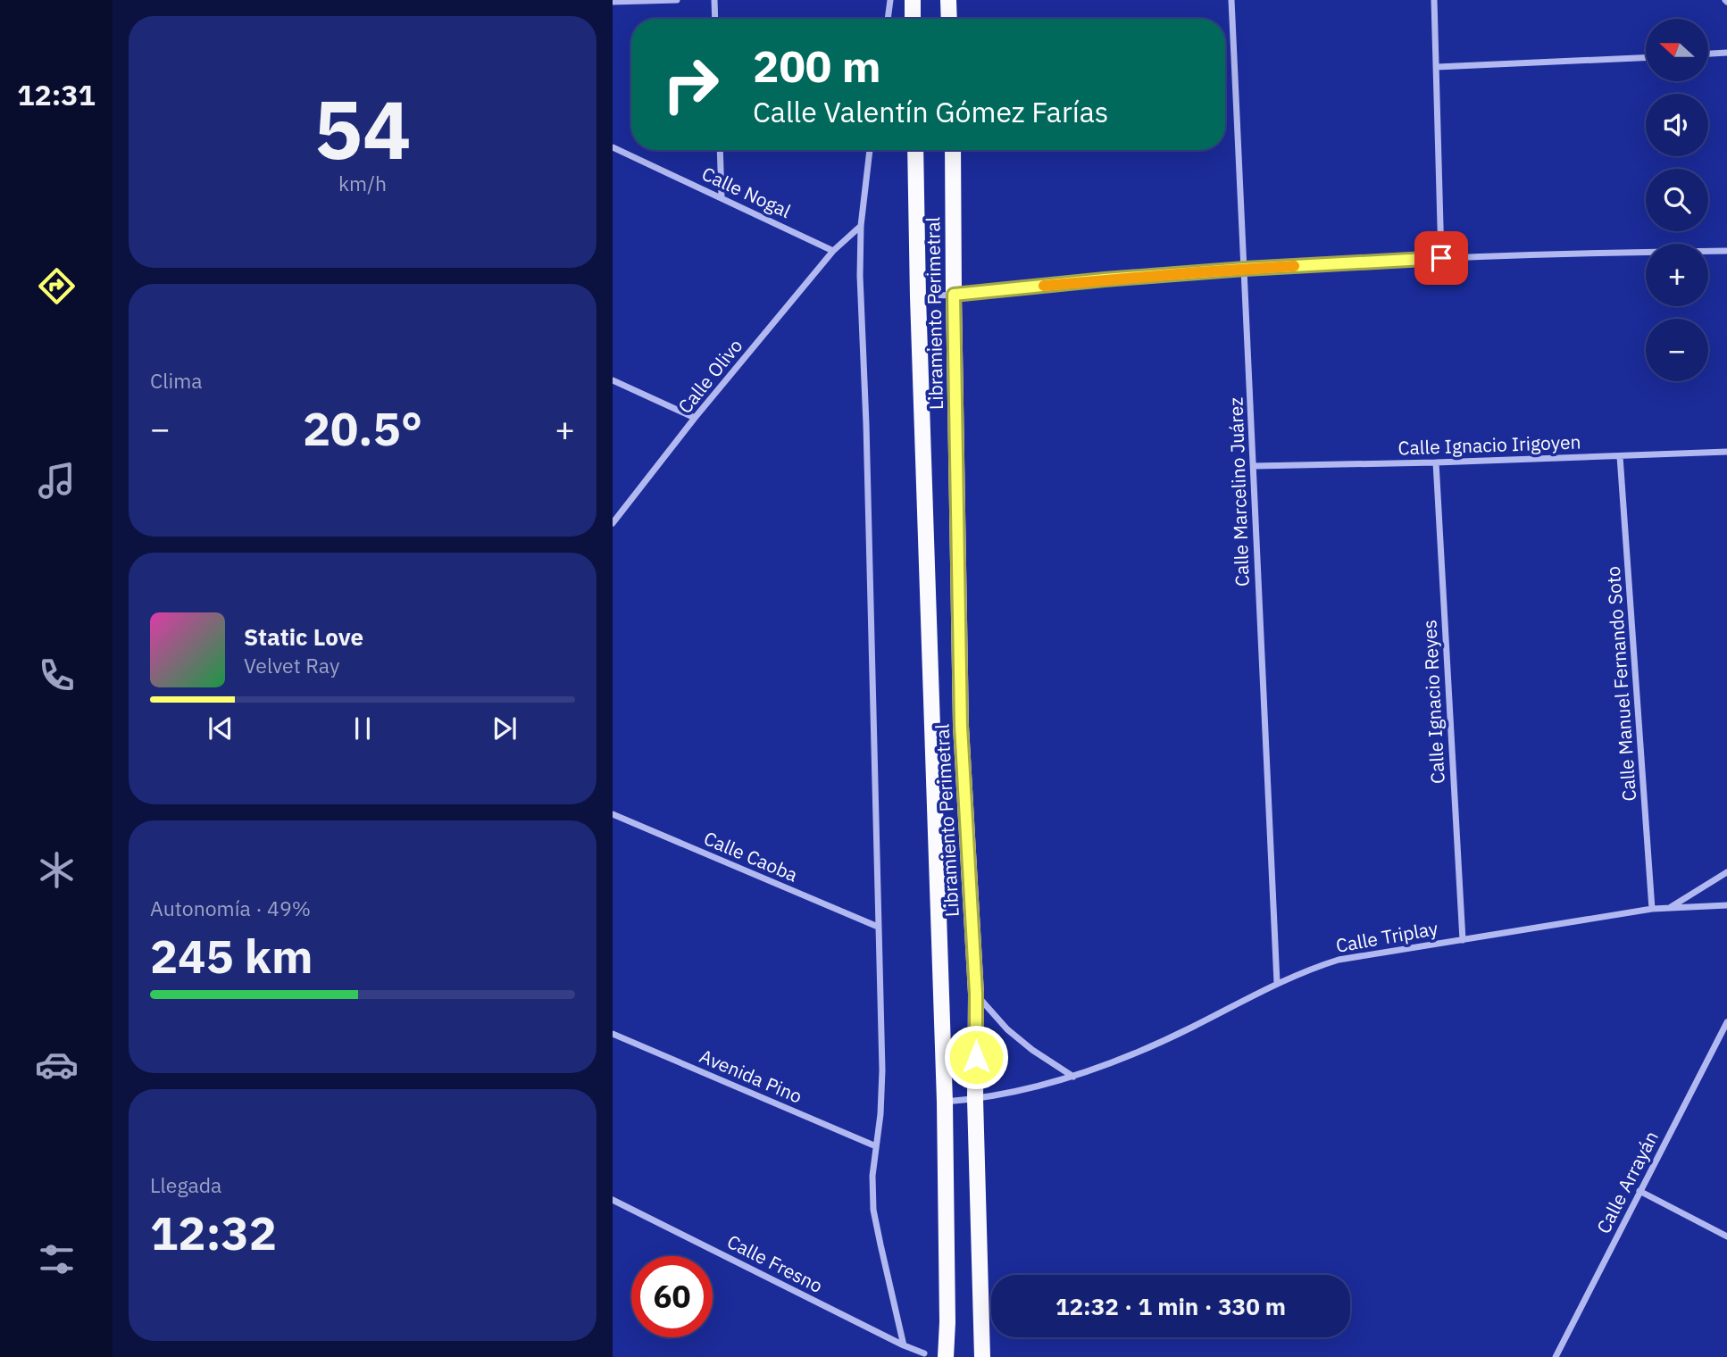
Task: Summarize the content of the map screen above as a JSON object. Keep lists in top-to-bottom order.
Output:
{
  "streets": {
    "main road": ["Libramiento Perimetral"],
    "street": [
      "Calle Nogal",
      "Calle Olivo",
      "Calle Ignacio Irigoyen",
      "Calle Marcelino Juárez",
      "Calle Manuel Fernando Soto",
      "Calle Ignacio Reyes",
      "Calle Caoba",
      "Calle Triplay",
      "Avenida Pino",
      "Calle Arrayán",
      "Calle Fresno"
    ]
  },
  "crossings": [
    ["Calle Nogal", "Calle Olivo"],
    ["Libramiento Perimetral", "Calle Triplay"],
    ["Calle Ignacio Irigoyen", "Calle Marcelino Juárez"],
    ["Calle Ignacio Irigoyen", "Calle Manuel Fernando Soto"],
    ["Calle Ignacio Irigoyen", "Calle Ignacio Reyes"],
    ["Calle Marcelino Juárez", "Calle Triplay"],
    ["Calle Manuel Fernando Soto", "Calle Triplay"],
    ["Calle Ignacio Reyes", "Calle Triplay"]
  ],
  "north": "left",
  "page": {
    "tabs": "12:31",
    "tile": [
      ["54", "km/h"],
      "Clima",
      ["Autonomía · 49%", "245 km"],
      ["Llegada", "12:32"]
    ],
    "map_buttons": ["+", "−"],
    "turn": ["200 m", "Calle Valentín Gómez Farías"],
    "heat": ["−", "20.5°", "+"],
    "song": ["Static Love", "Velvet Ray"],
    "limit": "60",
    "trip": "12:32 · 1 min · 330 m"
  }
}
